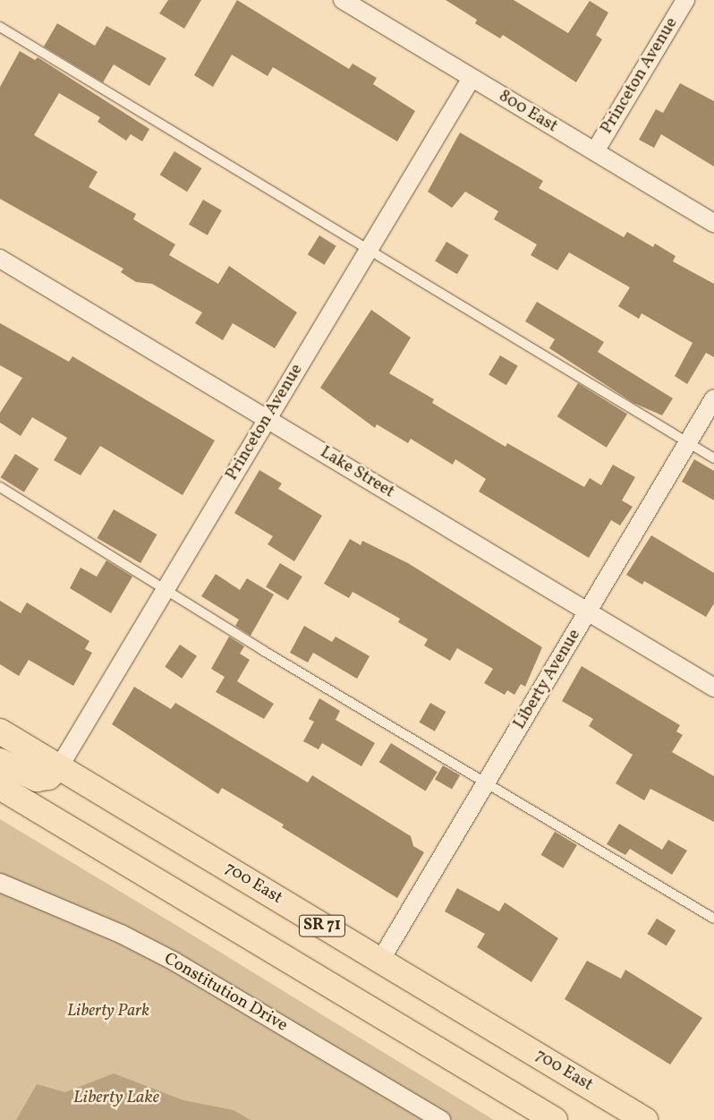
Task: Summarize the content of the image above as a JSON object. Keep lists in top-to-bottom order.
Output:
{
  "streets": {
    "main road": ["700 East", "SR 71"],
    "street": [
      "Princeton Avenue",
      "800 East",
      "Lake Street",
      "Liberty Avenue",
      "Constitution Drive"
    ]
  },
  "crossings": [
    ["Princeton Avenue", "800 East"],
    ["Princeton Avenue", "Lake Street"],
    ["Princeton Avenue", "700 East"],
    ["Lake Street", "Liberty Avenue"],
    ["Liberty Avenue", "700 East"]
  ],
  "water": ["Liberty Lake"],
  "parks": ["Liberty Park"]
}
